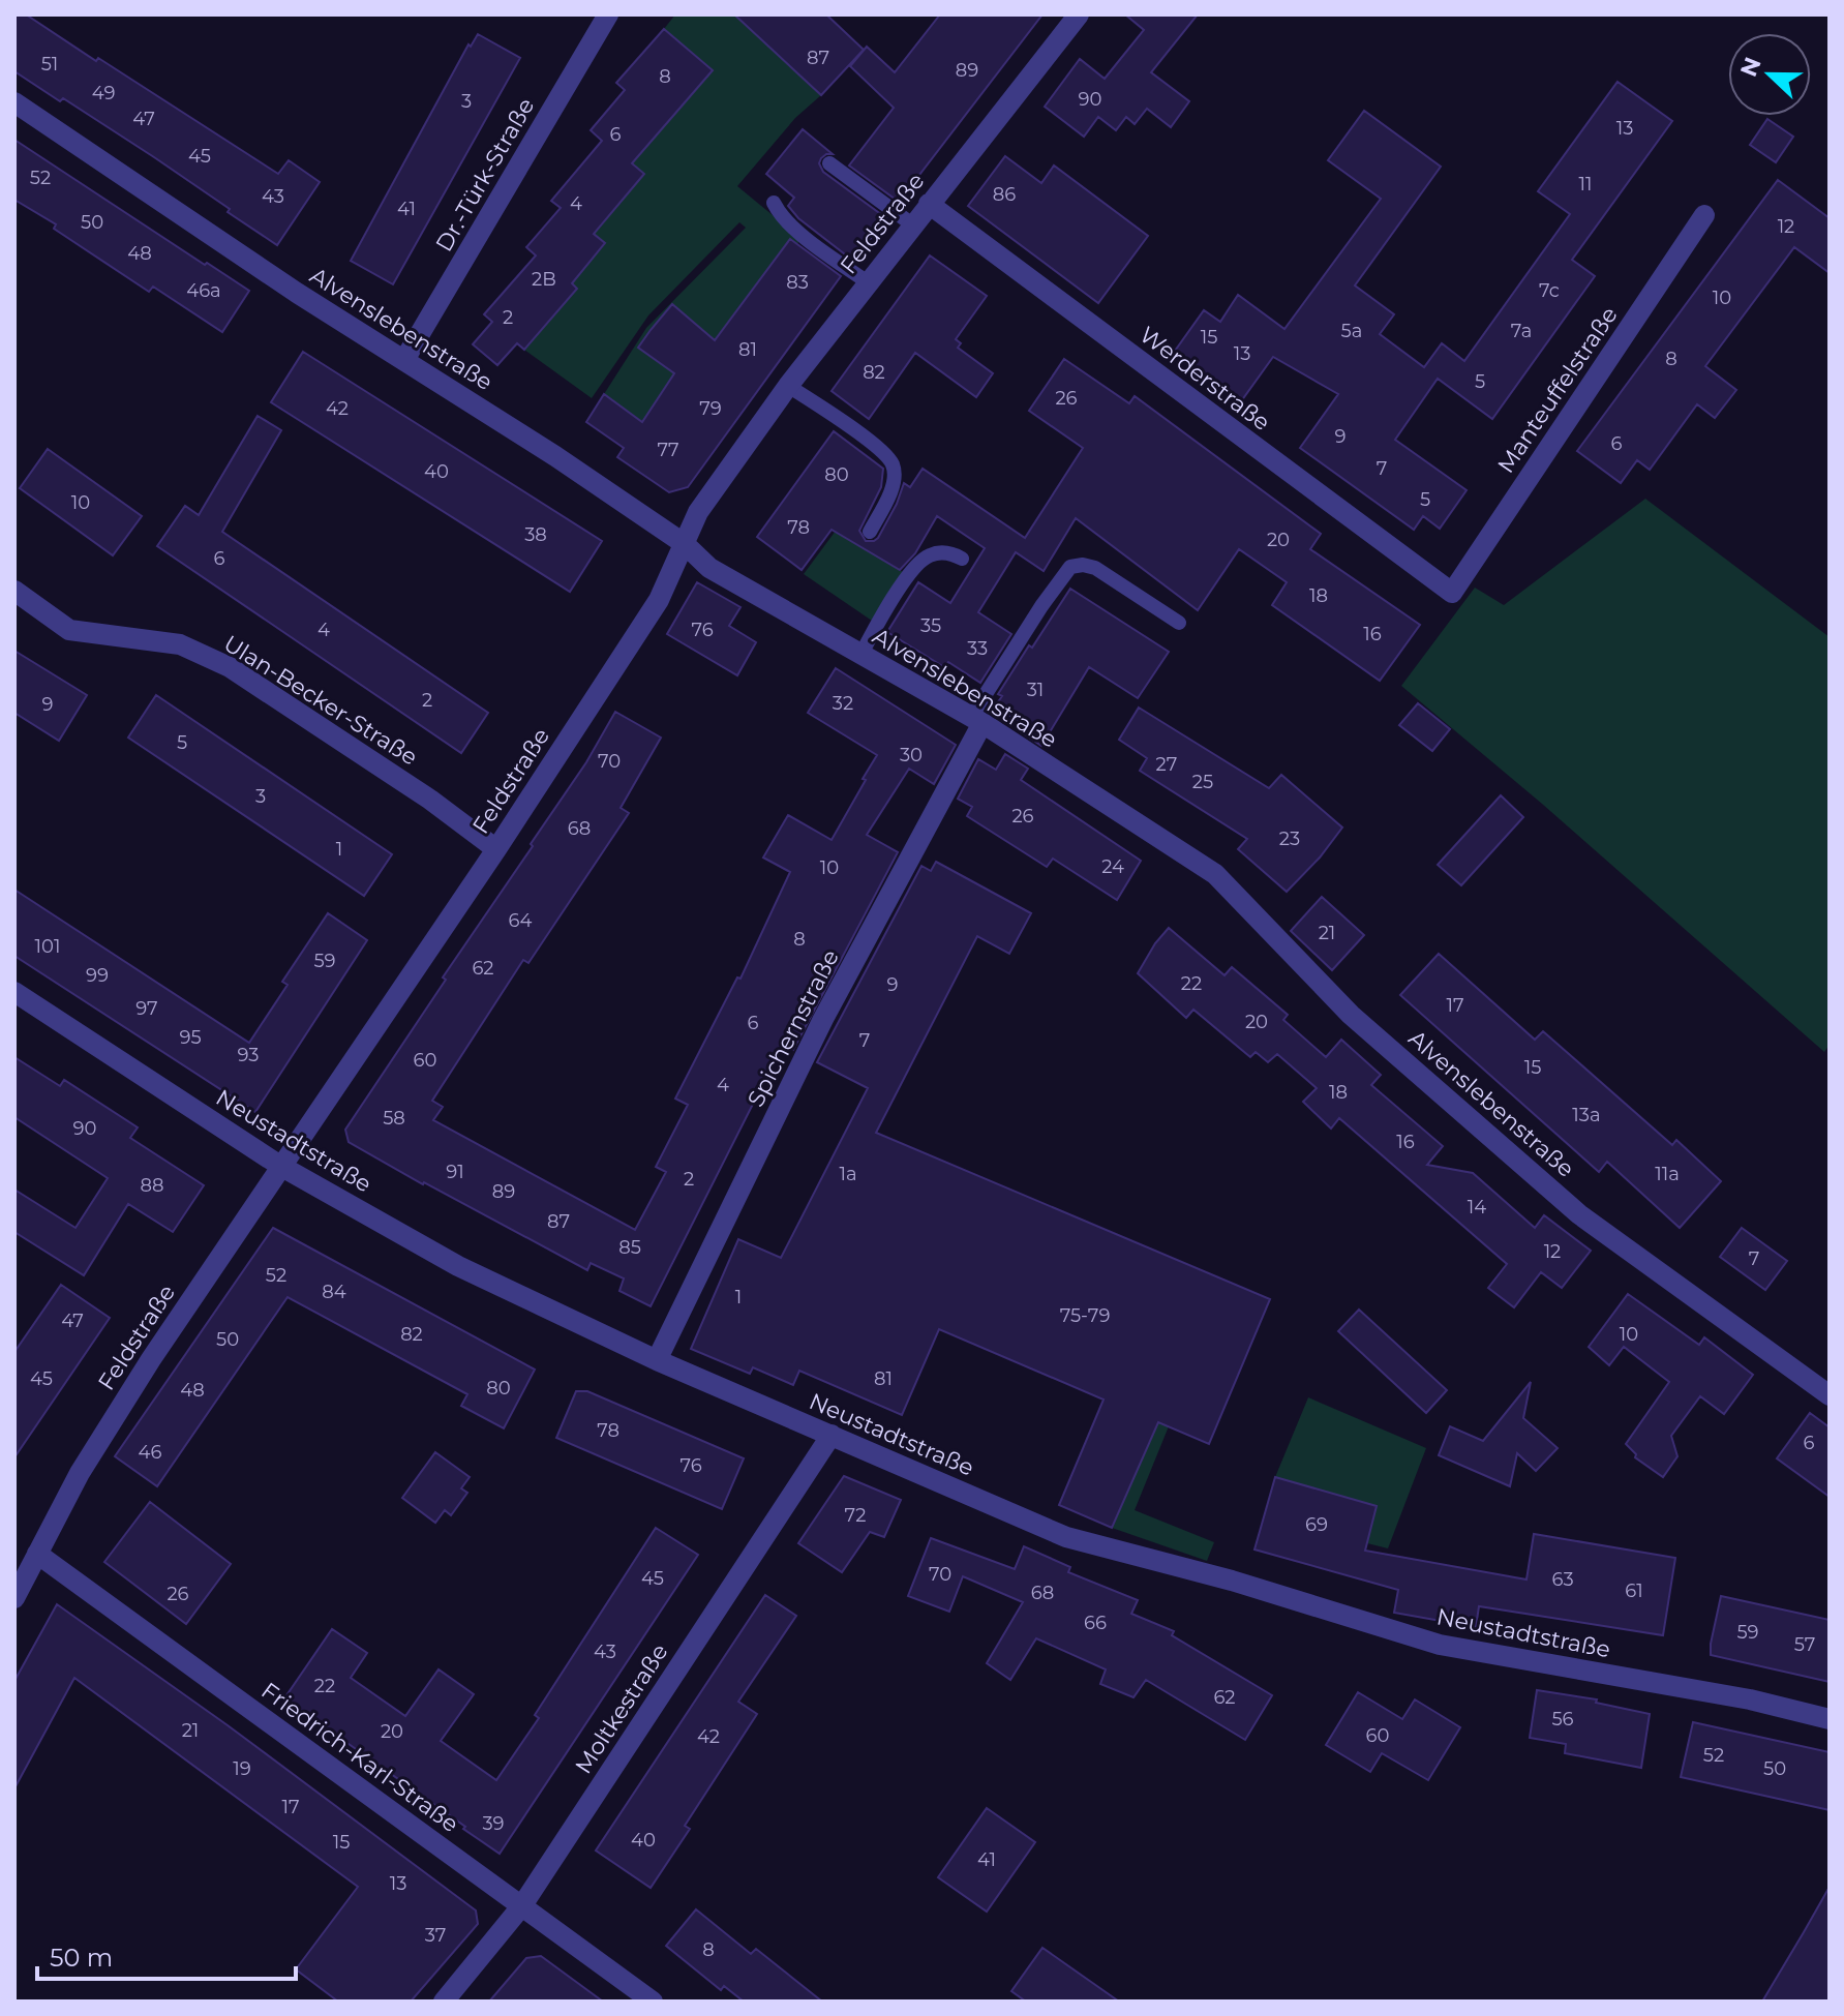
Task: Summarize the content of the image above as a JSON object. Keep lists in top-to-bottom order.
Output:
{
  "streets": {
    "street": [
      "Dr.-Türk-Straße",
      "Feldstraße",
      "Alvenslebenstraße",
      "Werderstraße",
      "Manteuffelstraße",
      "Ulan-Becker-Straße",
      "Spichernstraße",
      "Neustadtstraße",
      "Moltkestraße",
      "Friedrich-Karl-Straße"
    ]
  },
  "crossings": [
    ["Dr.-Türk-Straße", "Alvenslebenstraße"],
    ["Feldstraße", "Alvenslebenstraße"],
    ["Feldstraße", "Werderstraße"],
    ["Feldstraße", "Ulan-Becker-Straße"],
    ["Feldstraße", "Neustadtstraße"],
    ["Feldstraße", "Friedrich-Karl-Straße"],
    ["Alvenslebenstraße", "Spichernstraße"],
    ["Werderstraße", "Manteuffelstraße"],
    ["Spichernstraße", "Neustadtstraße"],
    ["Neustadtstraße", "Moltkestraße"],
    ["Moltkestraße", "Friedrich-Karl-Straße"]
  ],
  "house_numbers": [
    "87",
    "51",
    "89",
    "8",
    "49",
    "90",
    "3",
    "47",
    "13",
    "6",
    "45",
    "52",
    "11",
    "86",
    "43",
    "4",
    "41",
    "50",
    "12",
    "48",
    "2B",
    "83",
    "46a",
    "7c",
    "10",
    "2",
    "5a",
    "7a",
    "15",
    "81",
    "13",
    "8",
    "82",
    "5",
    "26",
    "42",
    "79",
    "9",
    "6",
    "77",
    "7",
    "40",
    "80",
    "5",
    "10",
    "78",
    "38",
    "20",
    "6",
    "18",
    "35",
    "4",
    "76",
    "16",
    "33",
    "31",
    "2",
    "32",
    "9",
    "5",
    "30",
    "70",
    "27",
    "25",
    "3",
    "26",
    "68",
    "23",
    "1",
    "24",
    "10",
    "64",
    "21",
    "8",
    "101",
    "59",
    "62",
    "99",
    "22",
    "9",
    "17",
    "97",
    "20",
    "6",
    "95",
    "7",
    "93",
    "60",
    "15",
    "4",
    "18",
    "13a",
    "58",
    "90",
    "16",
    "91",
    "1a",
    "11a",
    "2",
    "88",
    "89",
    "14",
    "87",
    "85",
    "12",
    "7",
    "52",
    "84",
    "1",
    "75-79",
    "47",
    "82",
    "10",
    "50",
    "45",
    "81",
    "80",
    "48",
    "78",
    "6",
    "46",
    "76",
    "72",
    "69",
    "70",
    "45",
    "63",
    "61",
    "68",
    "26",
    "66",
    "59",
    "57",
    "43",
    "22",
    "62",
    "56",
    "21",
    "20",
    "60",
    "42",
    "52",
    "19",
    "50",
    "17",
    "39",
    "40",
    "15",
    "41",
    "13",
    "37",
    "8"
  ],
  "scale_bar": "50 m",
  "north": "left"
}
